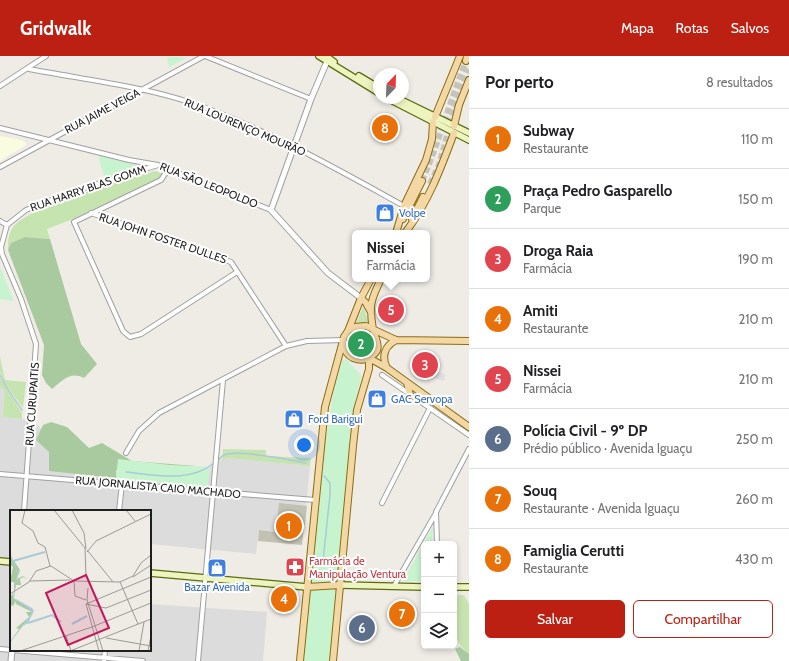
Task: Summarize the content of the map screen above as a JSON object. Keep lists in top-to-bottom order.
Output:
{
  "streets": {
    "street": [
      "RUA JAIME VEIGA",
      "RUA LOURENÇO MOURÃO",
      "RUA SÃO LEOPOLDO",
      "RUA HARRY BLAS GOMM",
      "RUA JOHN FOSTER DULLES",
      "RUA CURUPAITIS",
      "RUA JORNALISTA CAIO MACHADO"
    ]
  },
  "crossings": [
    ["RUA JAIME VEIGA", "RUA LOURENÇO MOURÃO"],
    ["RUA JAIME VEIGA", "RUA SÃO LEOPOLDO"],
    ["RUA SÃO LEOPOLDO", "RUA HARRY BLAS GOMM"],
    ["RUA HARRY BLAS GOMM", "RUA JOHN FOSTER DULLES"],
    ["RUA HARRY BLAS GOMM", "RUA CURUPAITIS"],
    ["RUA CURUPAITIS", "RUA JORNALISTA CAIO MACHADO"]
  ],
  "places": {
    "shop": [
      "Volpe",
      "GAC Servopa",
      "Ford Barigui",
      "Bazar Avenida"
    ],
    "pharmacy": ["Farmácia de Manipulação Ventura"]
  },
  "north": "top right",
  "page": {
    "header": "Gridwalk",
    "nav": ["Mapa", "Rotas", "Salvos"],
    "heading": ["Por perto", "8 resultados"],
    "list": [
      {
        "mark": "1",
        "name": "Subway",
        "note": "Restaurante",
        "value": "110 m"
      },
      {
        "mark": "2",
        "name": "Praça Pedro Gasparello",
        "note": "Parque",
        "value": "150 m"
      },
      {
        "mark": "3",
        "name": "Droga Raia",
        "note": "Farmácia",
        "value": "190 m"
      },
      {
        "mark": "4",
        "name": "Amiti",
        "note": "Restaurante",
        "value": "210 m"
      },
      {
        "mark": "5",
        "name": "Nissei",
        "note": "Farmácia",
        "value": "210 m"
      },
      {
        "mark": "6",
        "name": "Polícia Civil - 9º DP",
        "note": "Prédio público · Avenida Iguaçu",
        "value": "250 m"
      },
      {
        "mark": "7",
        "name": "Souq",
        "note": "Restaurante · Avenida Iguaçu",
        "value": "260 m"
      },
      {
        "mark": "8",
        "name": "Famiglia Cerutti",
        "note": "Restaurante",
        "value": "430 m"
      }
    ],
    "pins": [
      "8",
      "5",
      "2",
      "3",
      "1",
      "4",
      "7",
      "6"
    ],
    "popup": ["Nissei", "Farmácia"],
    "map_buttons": ["+", "−"],
    "buttons": ["Salvar", "Compartilhar"]
  }
}
